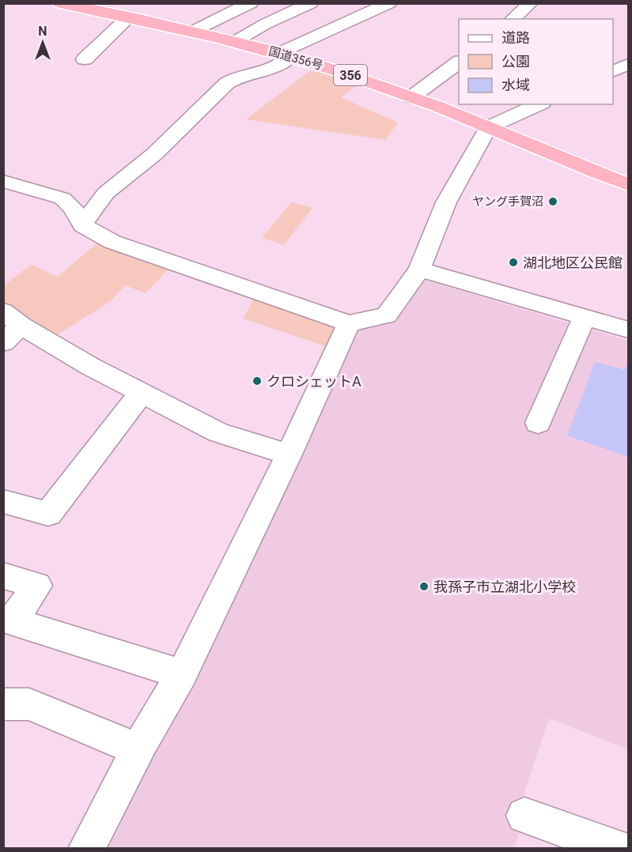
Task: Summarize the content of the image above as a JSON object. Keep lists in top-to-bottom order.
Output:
{
  "streets": {
    "highway": ["国道356号", "356"]
  },
  "places": [
    "ヤング手賀沼",
    "湖北地区公民館",
    "クロシェットA",
    "我孫子市立湖北小学校"
  ],
  "legend": ["道路", "公園", "水域"],
  "north": "top"
}
